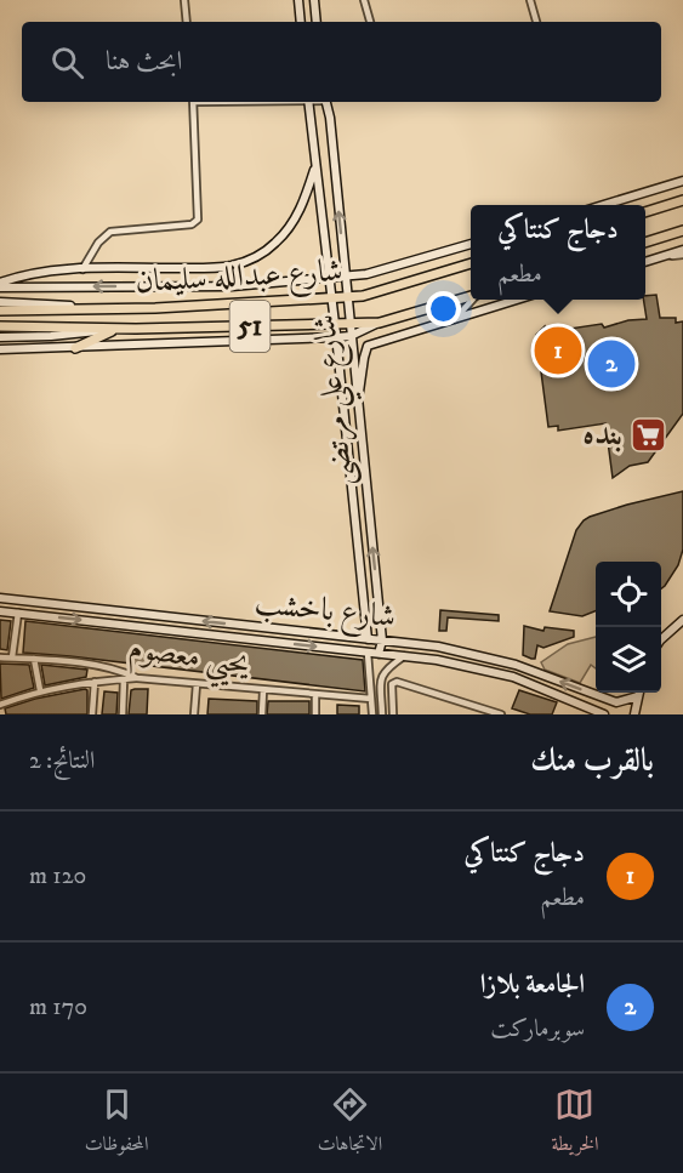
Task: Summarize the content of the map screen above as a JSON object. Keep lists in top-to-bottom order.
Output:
{
  "streets": {
    "main road": [
      "شارع عبدالله سليمان",
      "51",
      "شارع علي مرتضى",
      "شارع باخشب"
    ],
    "street": ["يحيي معصوم"]
  },
  "crossings": [
    ["شارع عبدالله سليمان", "شارع علي مرتضى"],
    ["شارع علي مرتضى", "شارع باخشب"]
  ],
  "places": {
    "supermarket": ["بنده"]
  },
  "page": {
    "search": "ابحث هنا",
    "popup": ["دجاج كنتاكي", "مطعم"],
    "pins": ["1", "2"],
    "heading": ["بالقرب منك", "النتائج: 2"],
    "list": [
      {
        "mark": "1",
        "name": "دجاج كنتاكي",
        "note": "مطعم",
        "value": "120 m"
      },
      {
        "mark": "2",
        "name": "الجامعة بلازا",
        "note": "سوبرماركت",
        "value": "170 m"
      }
    ],
    "nav": ["الخريطة", "الاتجاهات", "المحفوظات"]
  }
}
